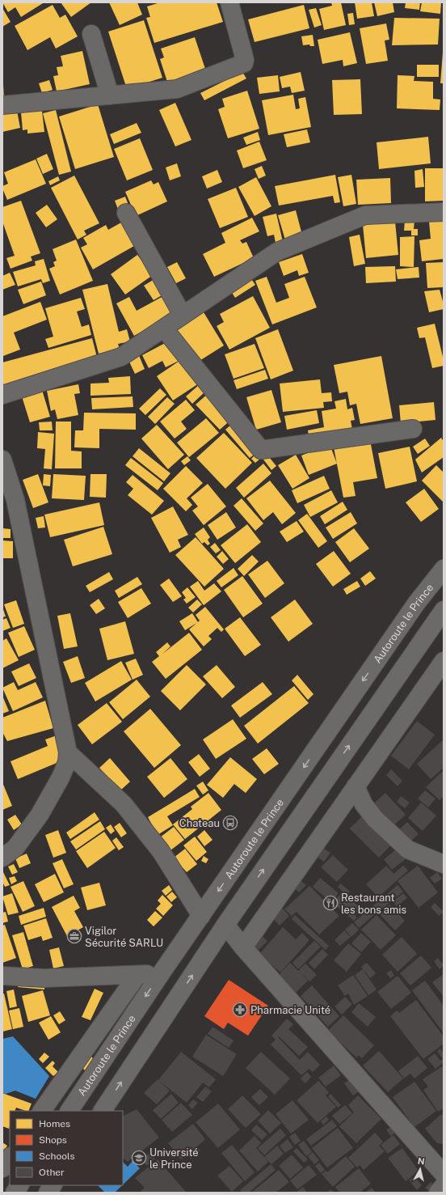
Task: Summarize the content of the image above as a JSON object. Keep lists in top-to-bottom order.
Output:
{
  "streets": {
    "main road": ["Autoroute le Prince"]
  },
  "places": {
    "bus stop": ["Chateau"],
    "restaurant": ["Restaurant les bons amis"],
    "office": ["Vigilor Sécurité SARLU"],
    "pharmacy": ["Pharmacie Unité"],
    "school or university": ["Université le Prince"]
  },
  "legend": [
    "Homes",
    "Shops",
    "Schools",
    "Other"
  ],
  "north": "top"
}
